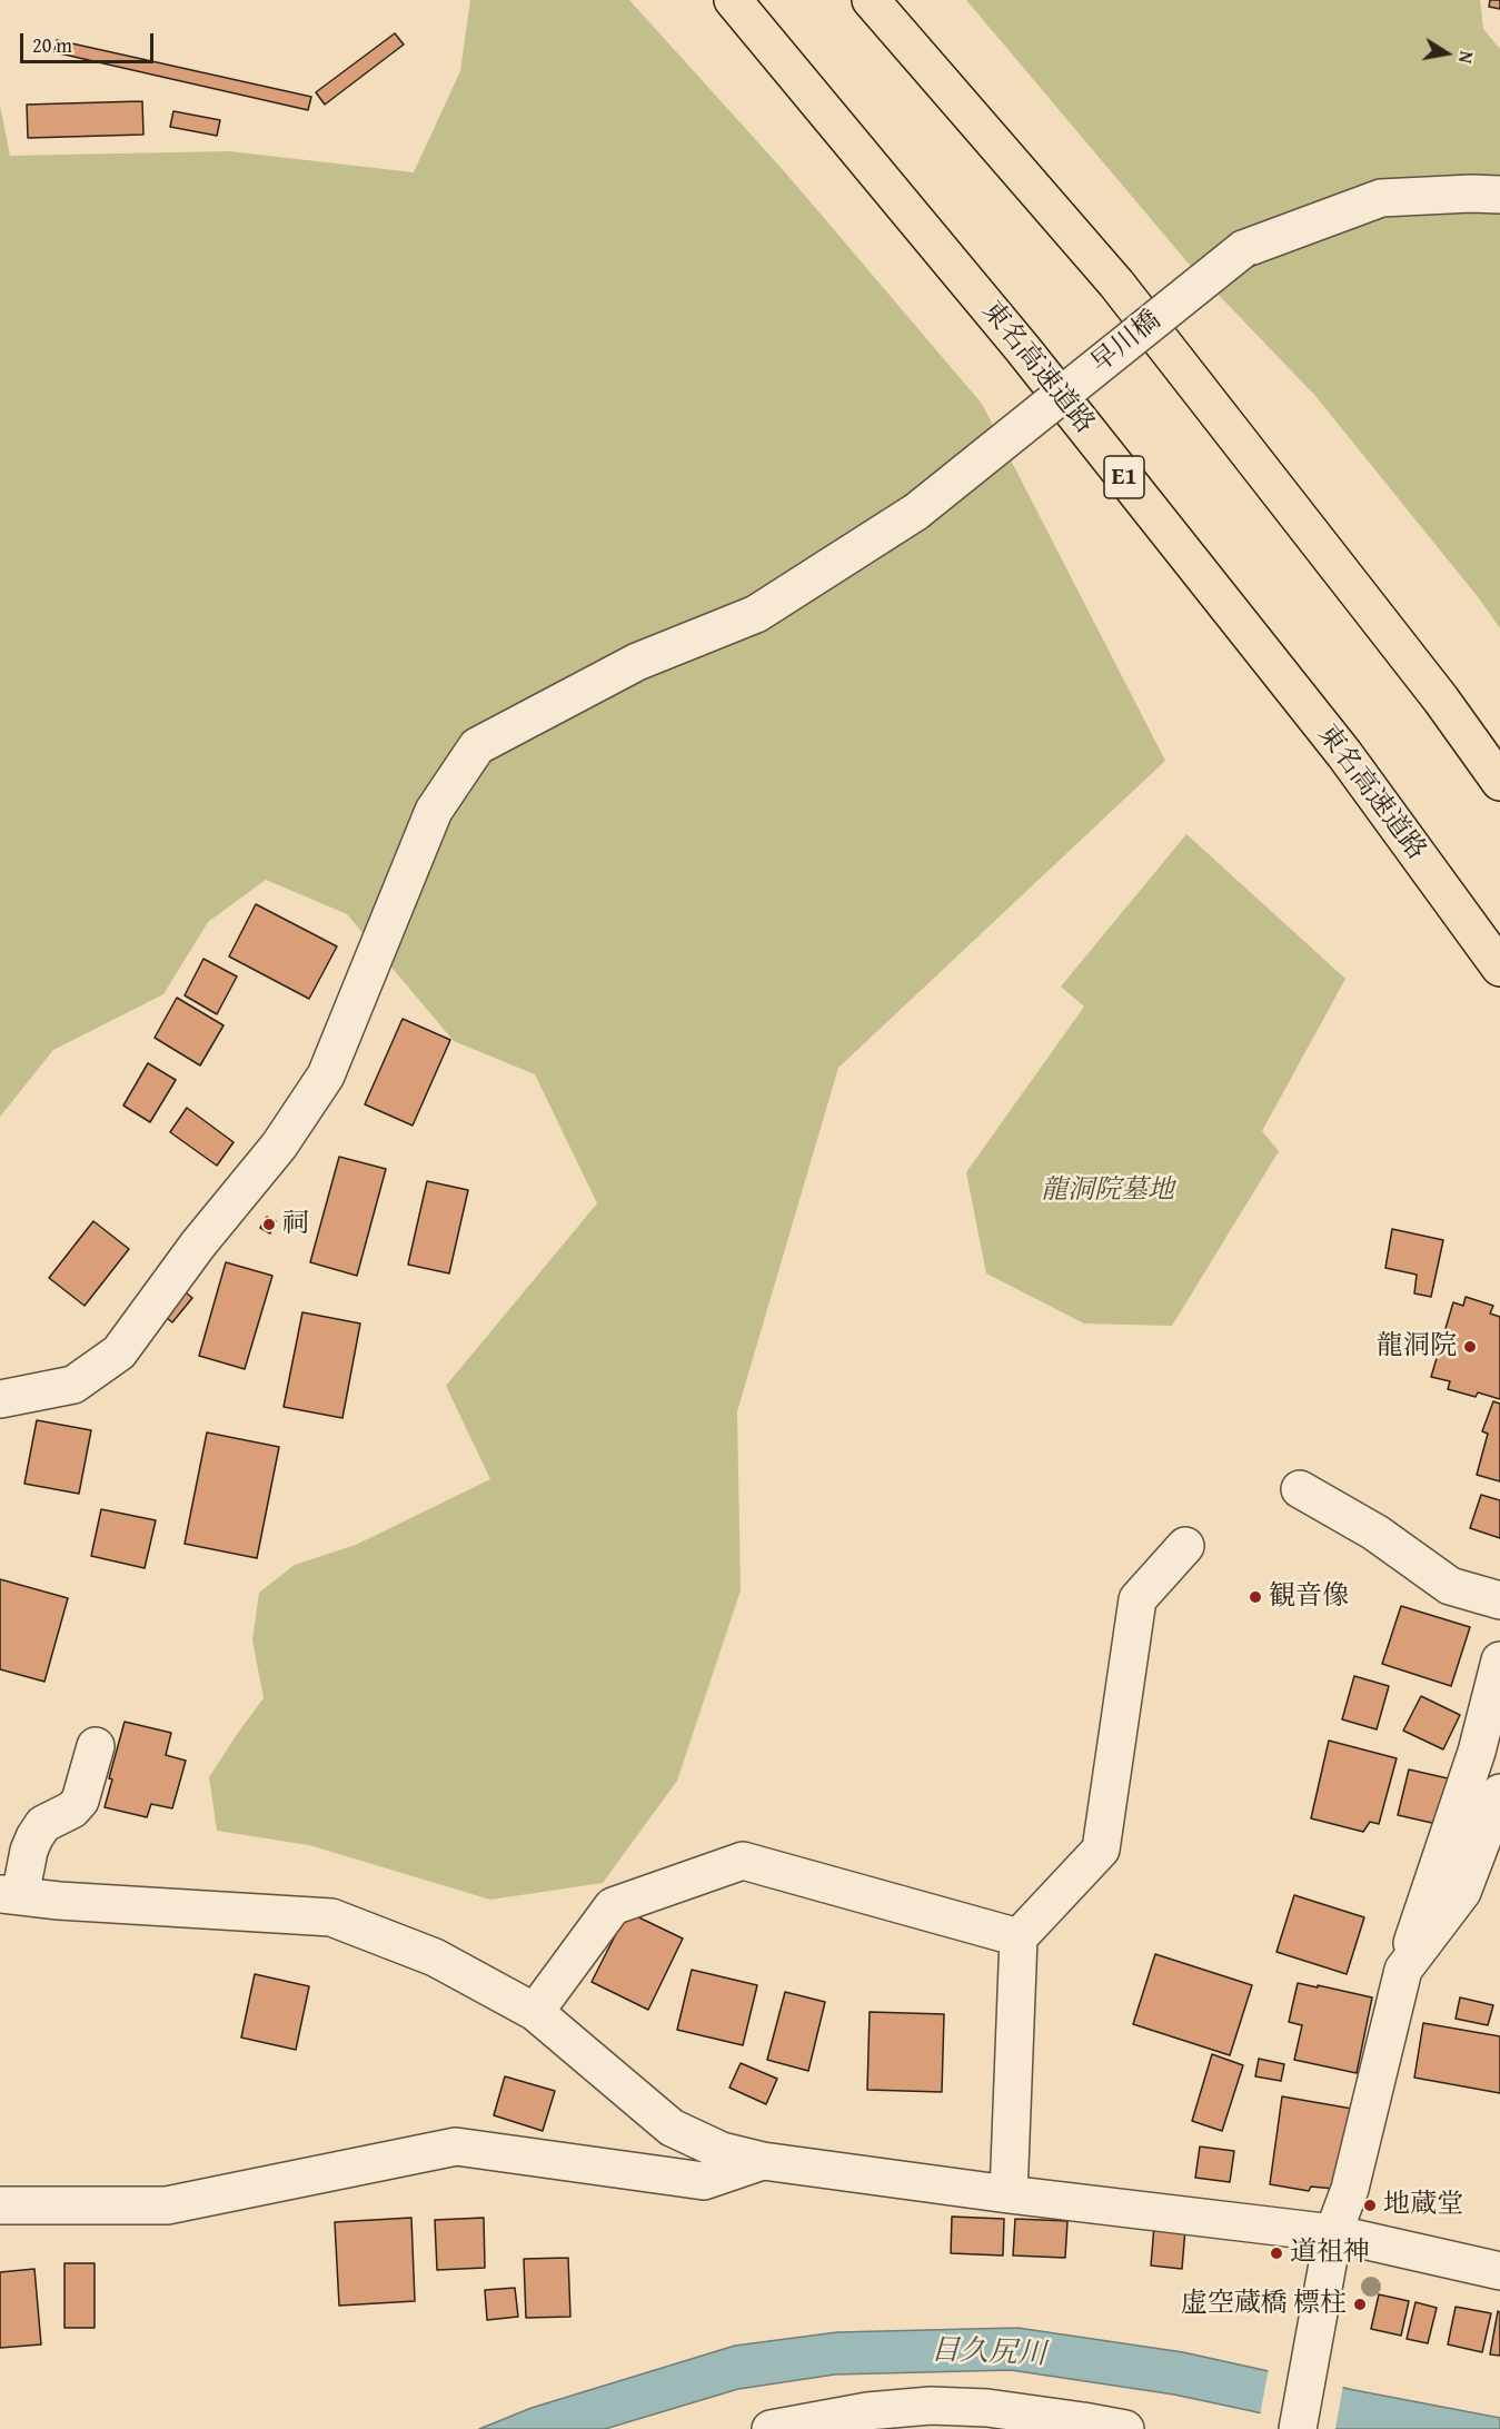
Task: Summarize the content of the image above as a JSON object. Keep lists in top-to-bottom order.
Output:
{
  "streets": {
    "highway": ["東名高速道路", "E1"],
    "street": ["早川橋"]
  },
  "water": ["目久尻川"],
  "parks": ["龍洞院墓地"],
  "places": [
    "祠",
    "龍洞院",
    "観音像",
    "地蔵堂",
    "道祖神",
    "虚空蔵橋 標柱"
  ],
  "scale_bar": "20 m",
  "north": "right"
}
